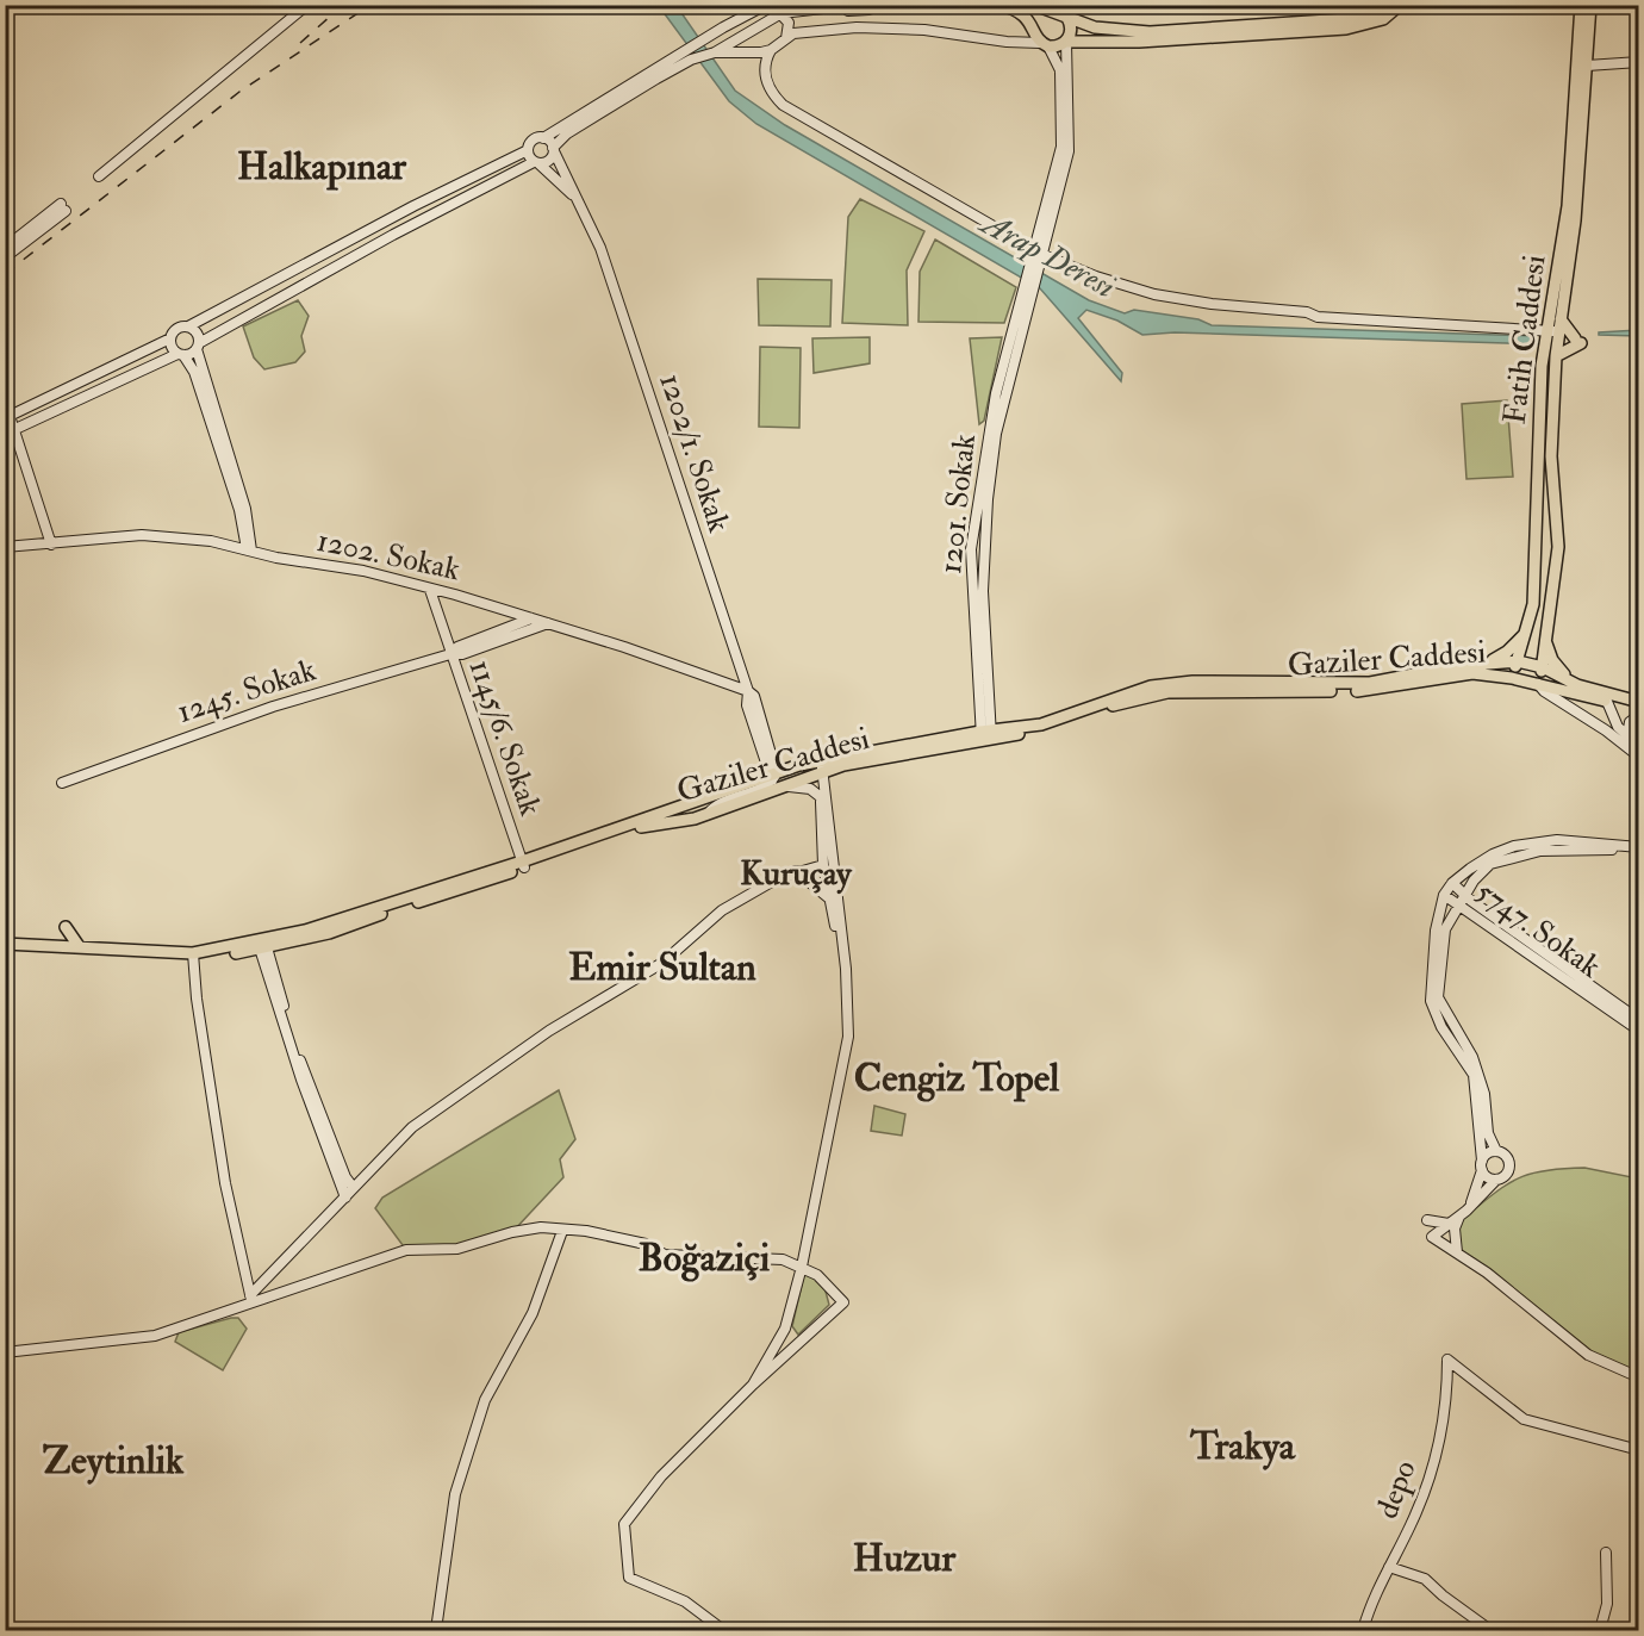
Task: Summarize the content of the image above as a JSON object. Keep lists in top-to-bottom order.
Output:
{
  "streets": {
    "main road": ["Fatih Caddesi", "Gaziler Caddesi"],
    "street": [
      "1202/1. Sokak",
      "1201. Sokak",
      "1202. Sokak",
      "1245. Sokak",
      "1145/6. Sokak",
      "5747. Sokak",
      "depo"
    ]
  },
  "crossings": [
    ["Fatih Caddesi", "Gaziler Caddesi"],
    ["1202/1. Sokak", "1202. Sokak"],
    ["1202/1. Sokak", "Gaziler Caddesi"],
    ["1201. Sokak", "Gaziler Caddesi"],
    ["1202. Sokak", "1145/6. Sokak"],
    ["Gaziler Caddesi", "1145/6. Sokak"],
    ["1245. Sokak", "1145/6. Sokak"]
  ],
  "districts": [
    "Halkapınar",
    "Kuruçay",
    "Emir Sultan",
    "Cengiz Topel",
    "Boğaziçi",
    "Trakya",
    "Zeytinlik",
    "Huzur"
  ],
  "water": ["Arap Deresi"]
}
